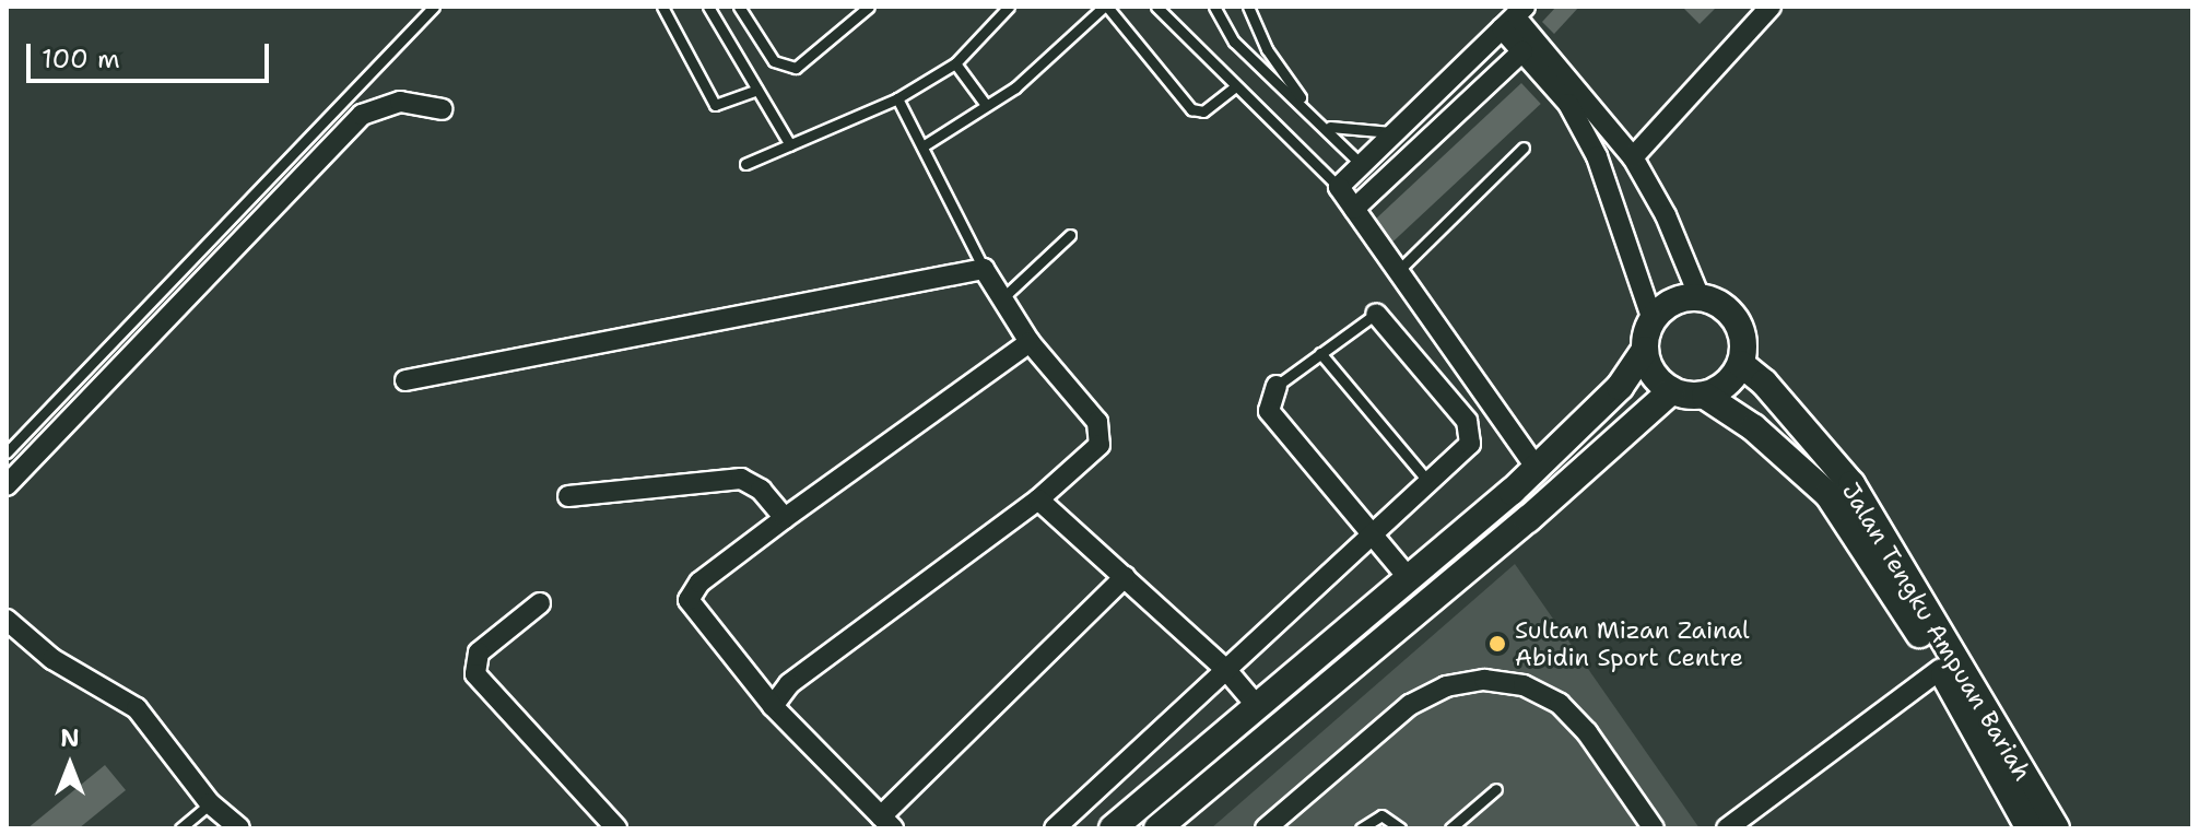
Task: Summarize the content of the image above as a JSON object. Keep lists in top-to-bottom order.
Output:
{
  "streets": {
    "main road": ["Jalan Tengku Ampuan Bariah"]
  },
  "places": ["Sultan Mizan Zainal Abidin Sport Centre"],
  "scale_bar": "100 m",
  "north": "top"
}
